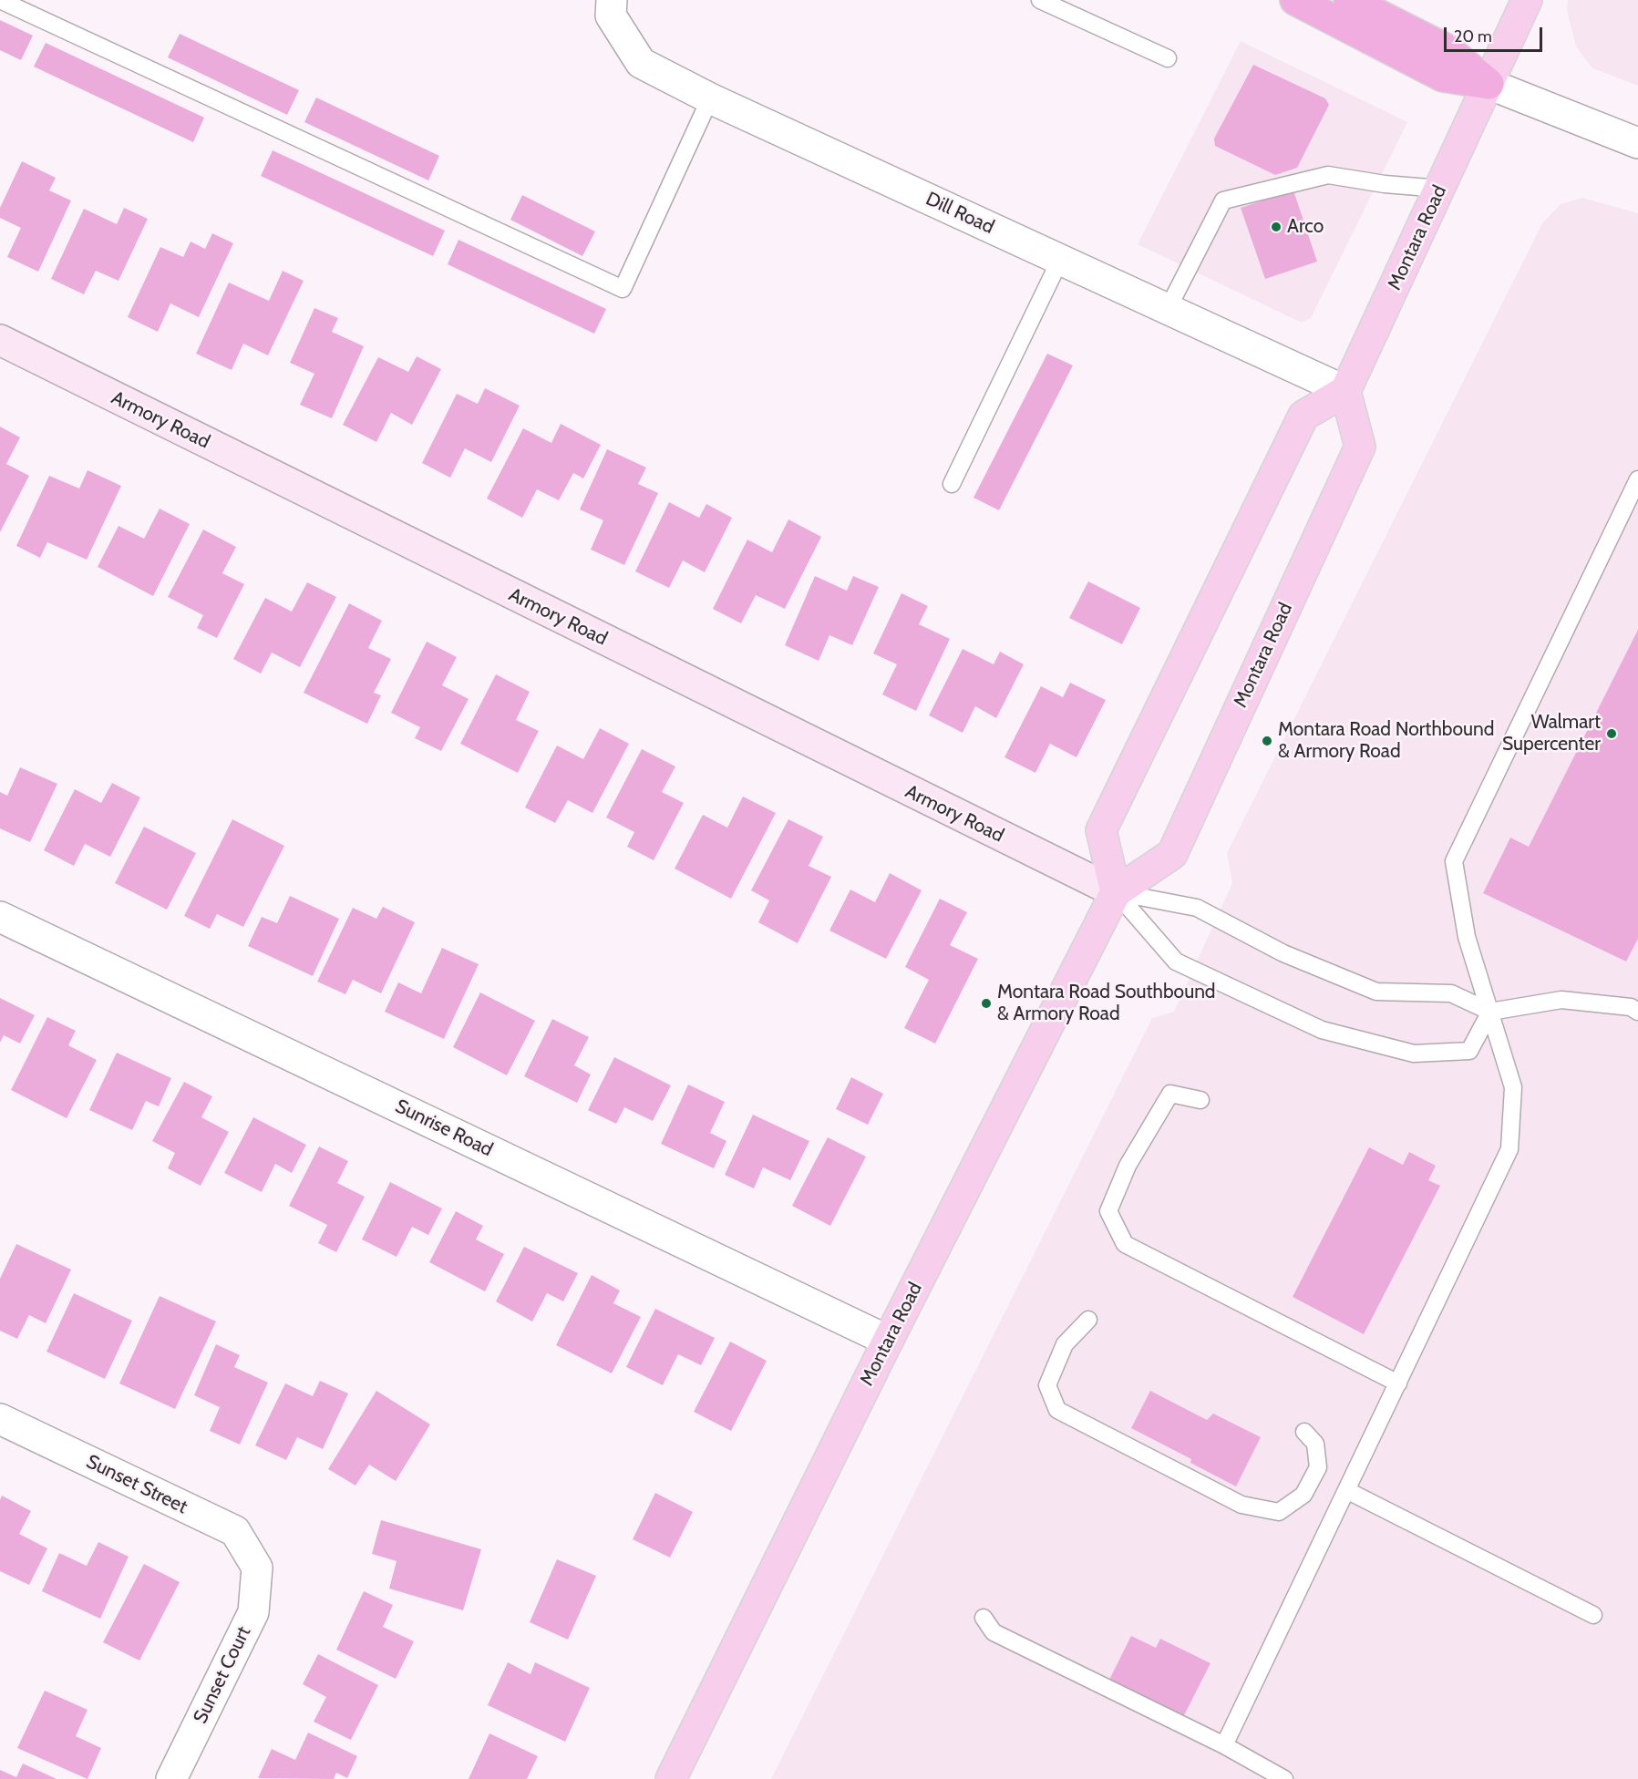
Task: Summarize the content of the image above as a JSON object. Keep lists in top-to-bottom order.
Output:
{
  "streets": {
    "main road": ["Montara Road", "Armory Road"],
    "street": [
      "Dill Road",
      "Sunrise Road",
      "Sunset Street",
      "Sunset Court"
    ]
  },
  "crossings": [
    ["Dill Road", "Montara Road"],
    ["Montara Road", "Armory Road"],
    ["Montara Road", "Sunrise Road"],
    ["Sunset Street", "Sunset Court"]
  ],
  "places": [
    "Arco",
    "Walmart Supercenter",
    "Montara Road Northbound & Armory Road",
    "Montara Road Southbound & Armory Road"
  ],
  "scale_bar": "20 m"
}
